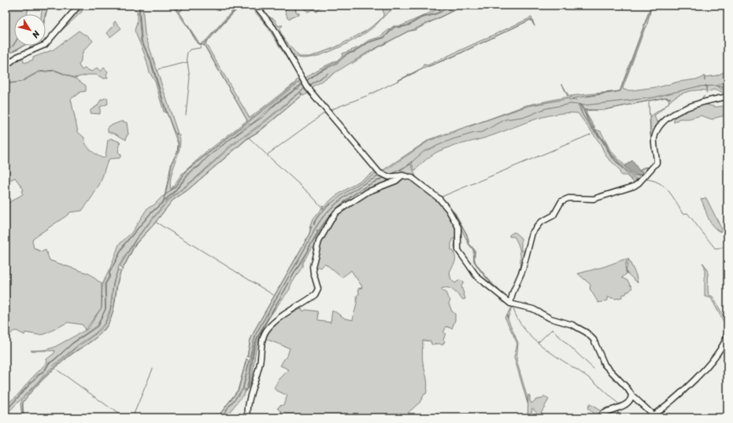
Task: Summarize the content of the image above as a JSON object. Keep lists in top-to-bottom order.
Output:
{
  "north": "bottom right"
}
